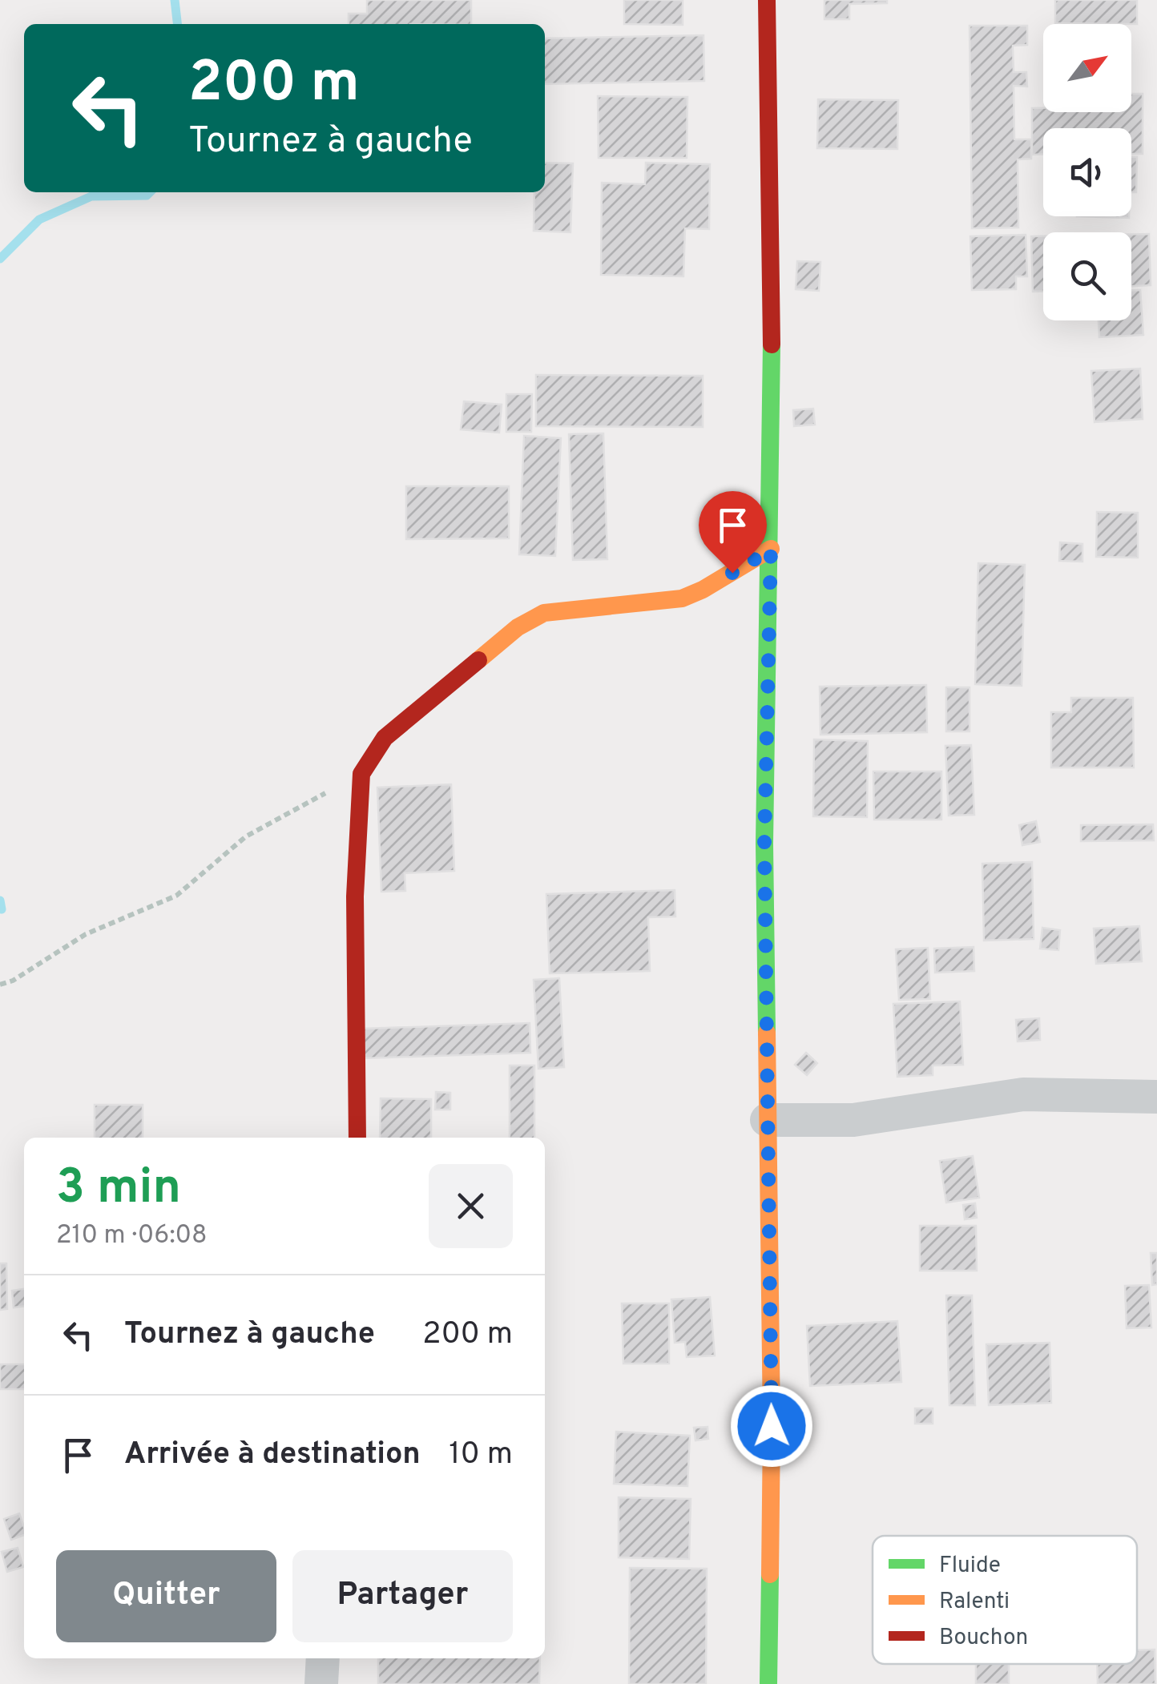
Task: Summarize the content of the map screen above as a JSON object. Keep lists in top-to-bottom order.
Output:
{
  "legend": ["Fluide", "Ralenti", "Bouchon"],
  "north": "top right",
  "page": {
    "turn": ["200 m", "Tournez à gauche"],
    "heading": ["3 min", "210 m · 06:08"],
    "list": [
      {
        "name": "Tournez à gauche",
        "value": "200 m"
      },
      {
        "name": "Arrivée à destination",
        "value": "10 m"
      }
    ],
    "buttons": ["Quitter", "Partager"]
  }
}
